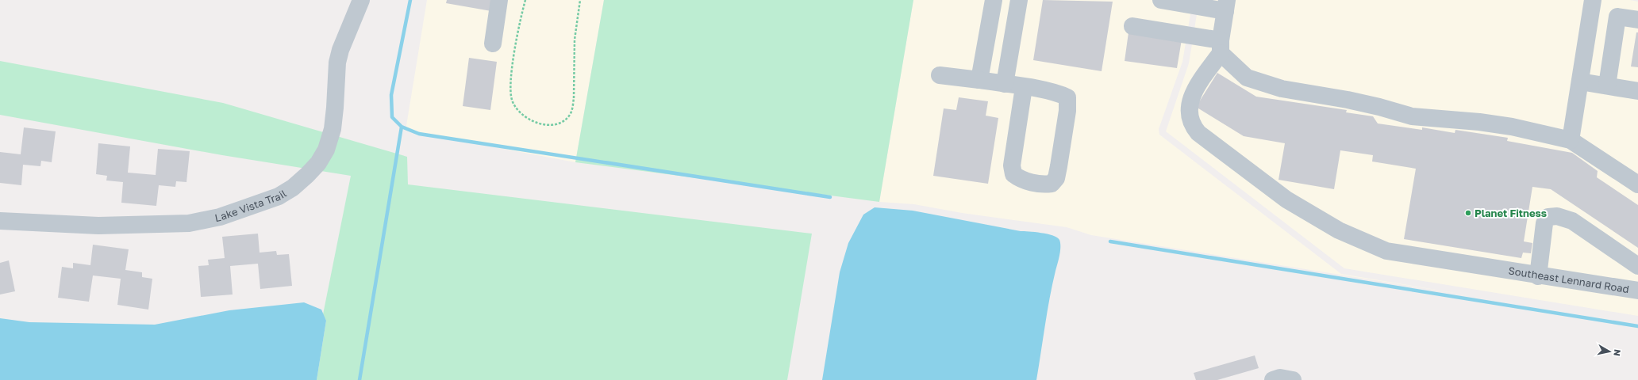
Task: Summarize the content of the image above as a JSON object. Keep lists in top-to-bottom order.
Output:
{
  "streets": {
    "street": ["Lake Vista Trail", "Southeast Lennard Road"]
  },
  "places": ["Planet Fitness"],
  "north": "right"
}
